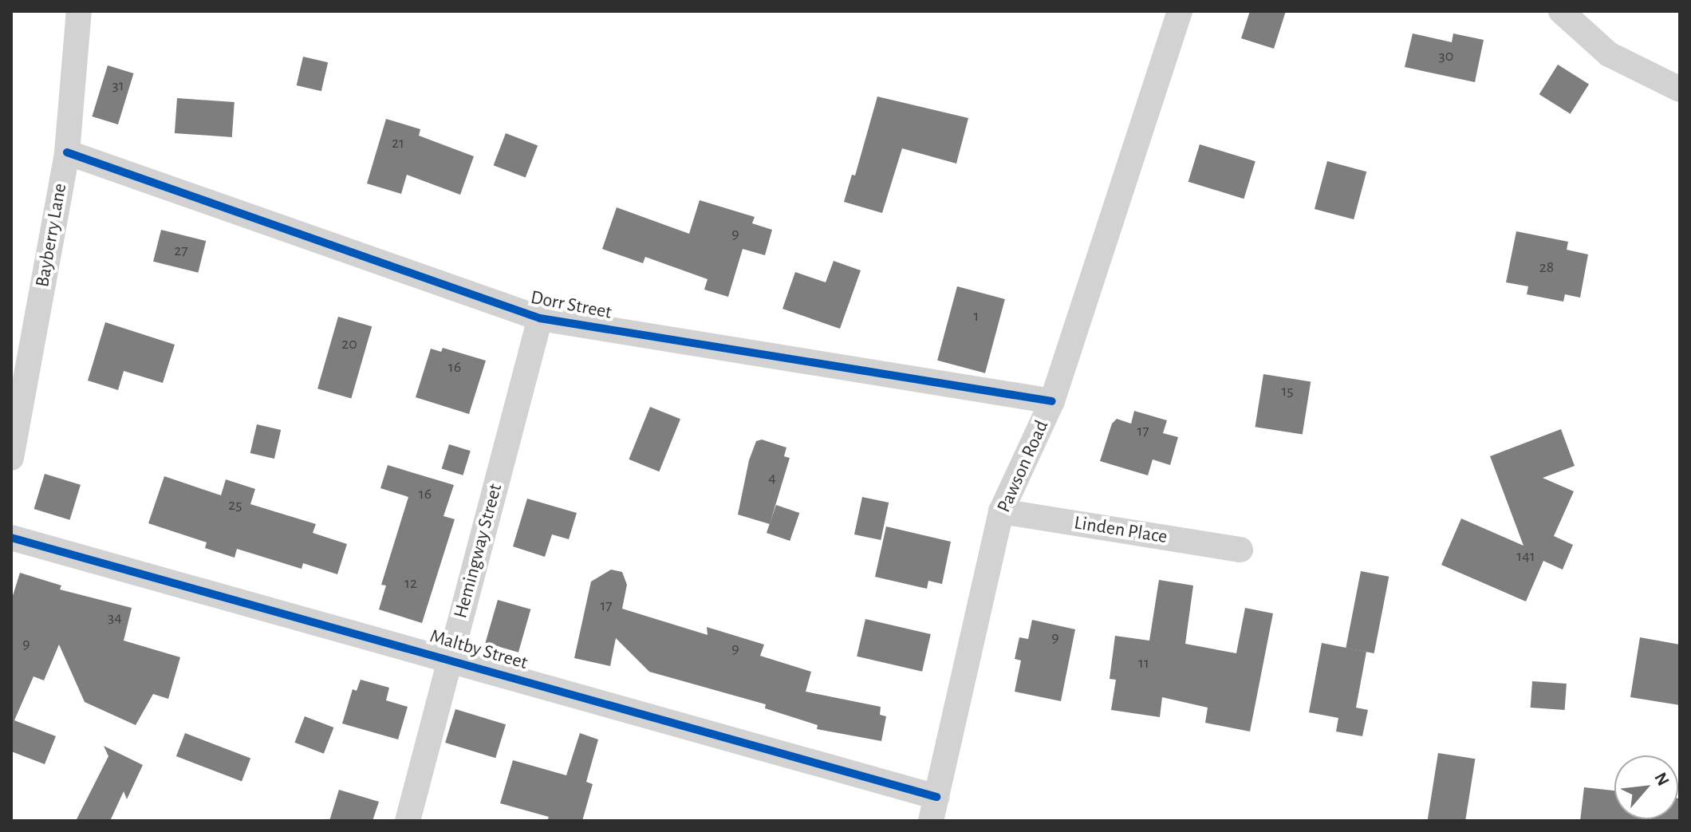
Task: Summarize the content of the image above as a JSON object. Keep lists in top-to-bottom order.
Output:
{
  "streets": {
    "street": [
      "Bayberry Lane",
      "Dorr Street",
      "Pawson Road",
      "Linden Place",
      "Hemingway Street",
      "Maltby Street"
    ]
  },
  "crossings": [
    ["Bayberry Lane", "Dorr Street"],
    ["Dorr Street", "Pawson Road"],
    ["Dorr Street", "Hemingway Street"],
    ["Pawson Road", "Linden Place"],
    ["Pawson Road", "Maltby Street"],
    ["Hemingway Street", "Maltby Street"]
  ],
  "house_numbers": [
    "30",
    "31",
    "21",
    "9",
    "27",
    "28",
    "1",
    "20",
    "16",
    "15",
    "17",
    "4",
    "16",
    "25",
    "141",
    "12",
    "17",
    "34",
    "9",
    "9",
    "9",
    "11"
  ],
  "north": "top right"
}
